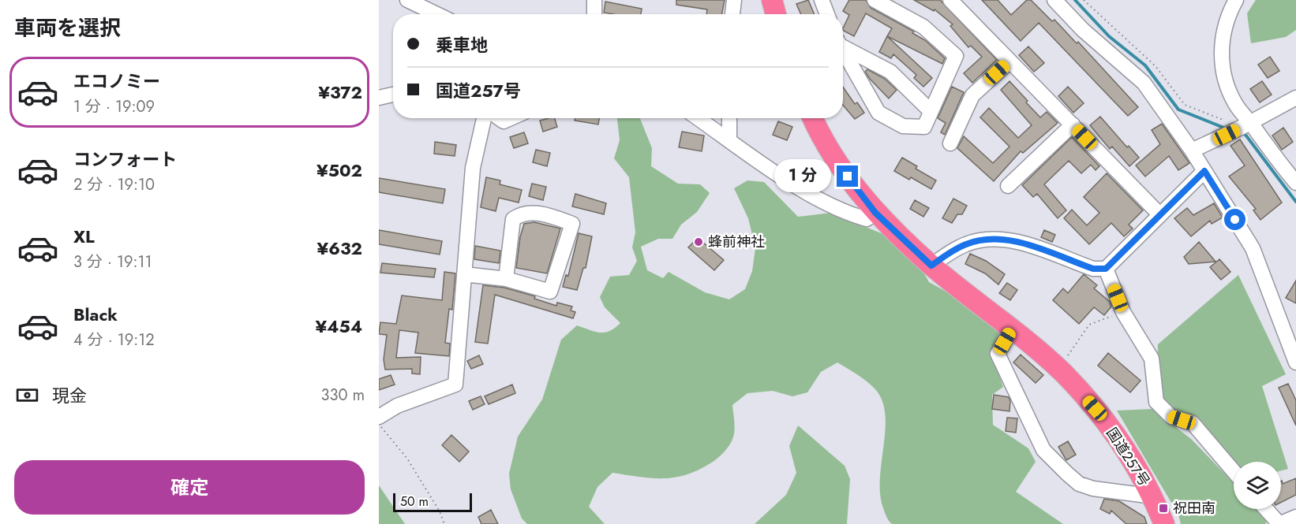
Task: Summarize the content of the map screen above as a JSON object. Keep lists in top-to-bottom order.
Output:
{
  "streets": {
    "highway": ["国道257号"]
  },
  "places": {
    "other": ["蜂前神社"],
    "transit": ["祝田南"]
  },
  "scale_bar": "50 m",
  "page": {
    "heading": "車両を選択",
    "banner": ["乗車地", "国道257号"],
    "list": [
      {
        "name": "エコノミー",
        "note": "1 分 · 19:09",
        "value": "¥372"
      },
      {
        "name": "コンフォート",
        "note": "2 分 · 19:10",
        "value": "¥502"
      },
      {
        "name": "XL",
        "note": "3 分 · 19:11",
        "value": "¥632"
      },
      {
        "name": "Black",
        "note": "4 分 · 19:12",
        "value": "¥454"
      }
    ],
    "bubble": "1 分",
    "pay": ["現金", "330 m"],
    "buttons": "確定",
    "scale": "50 m"
  }
}
